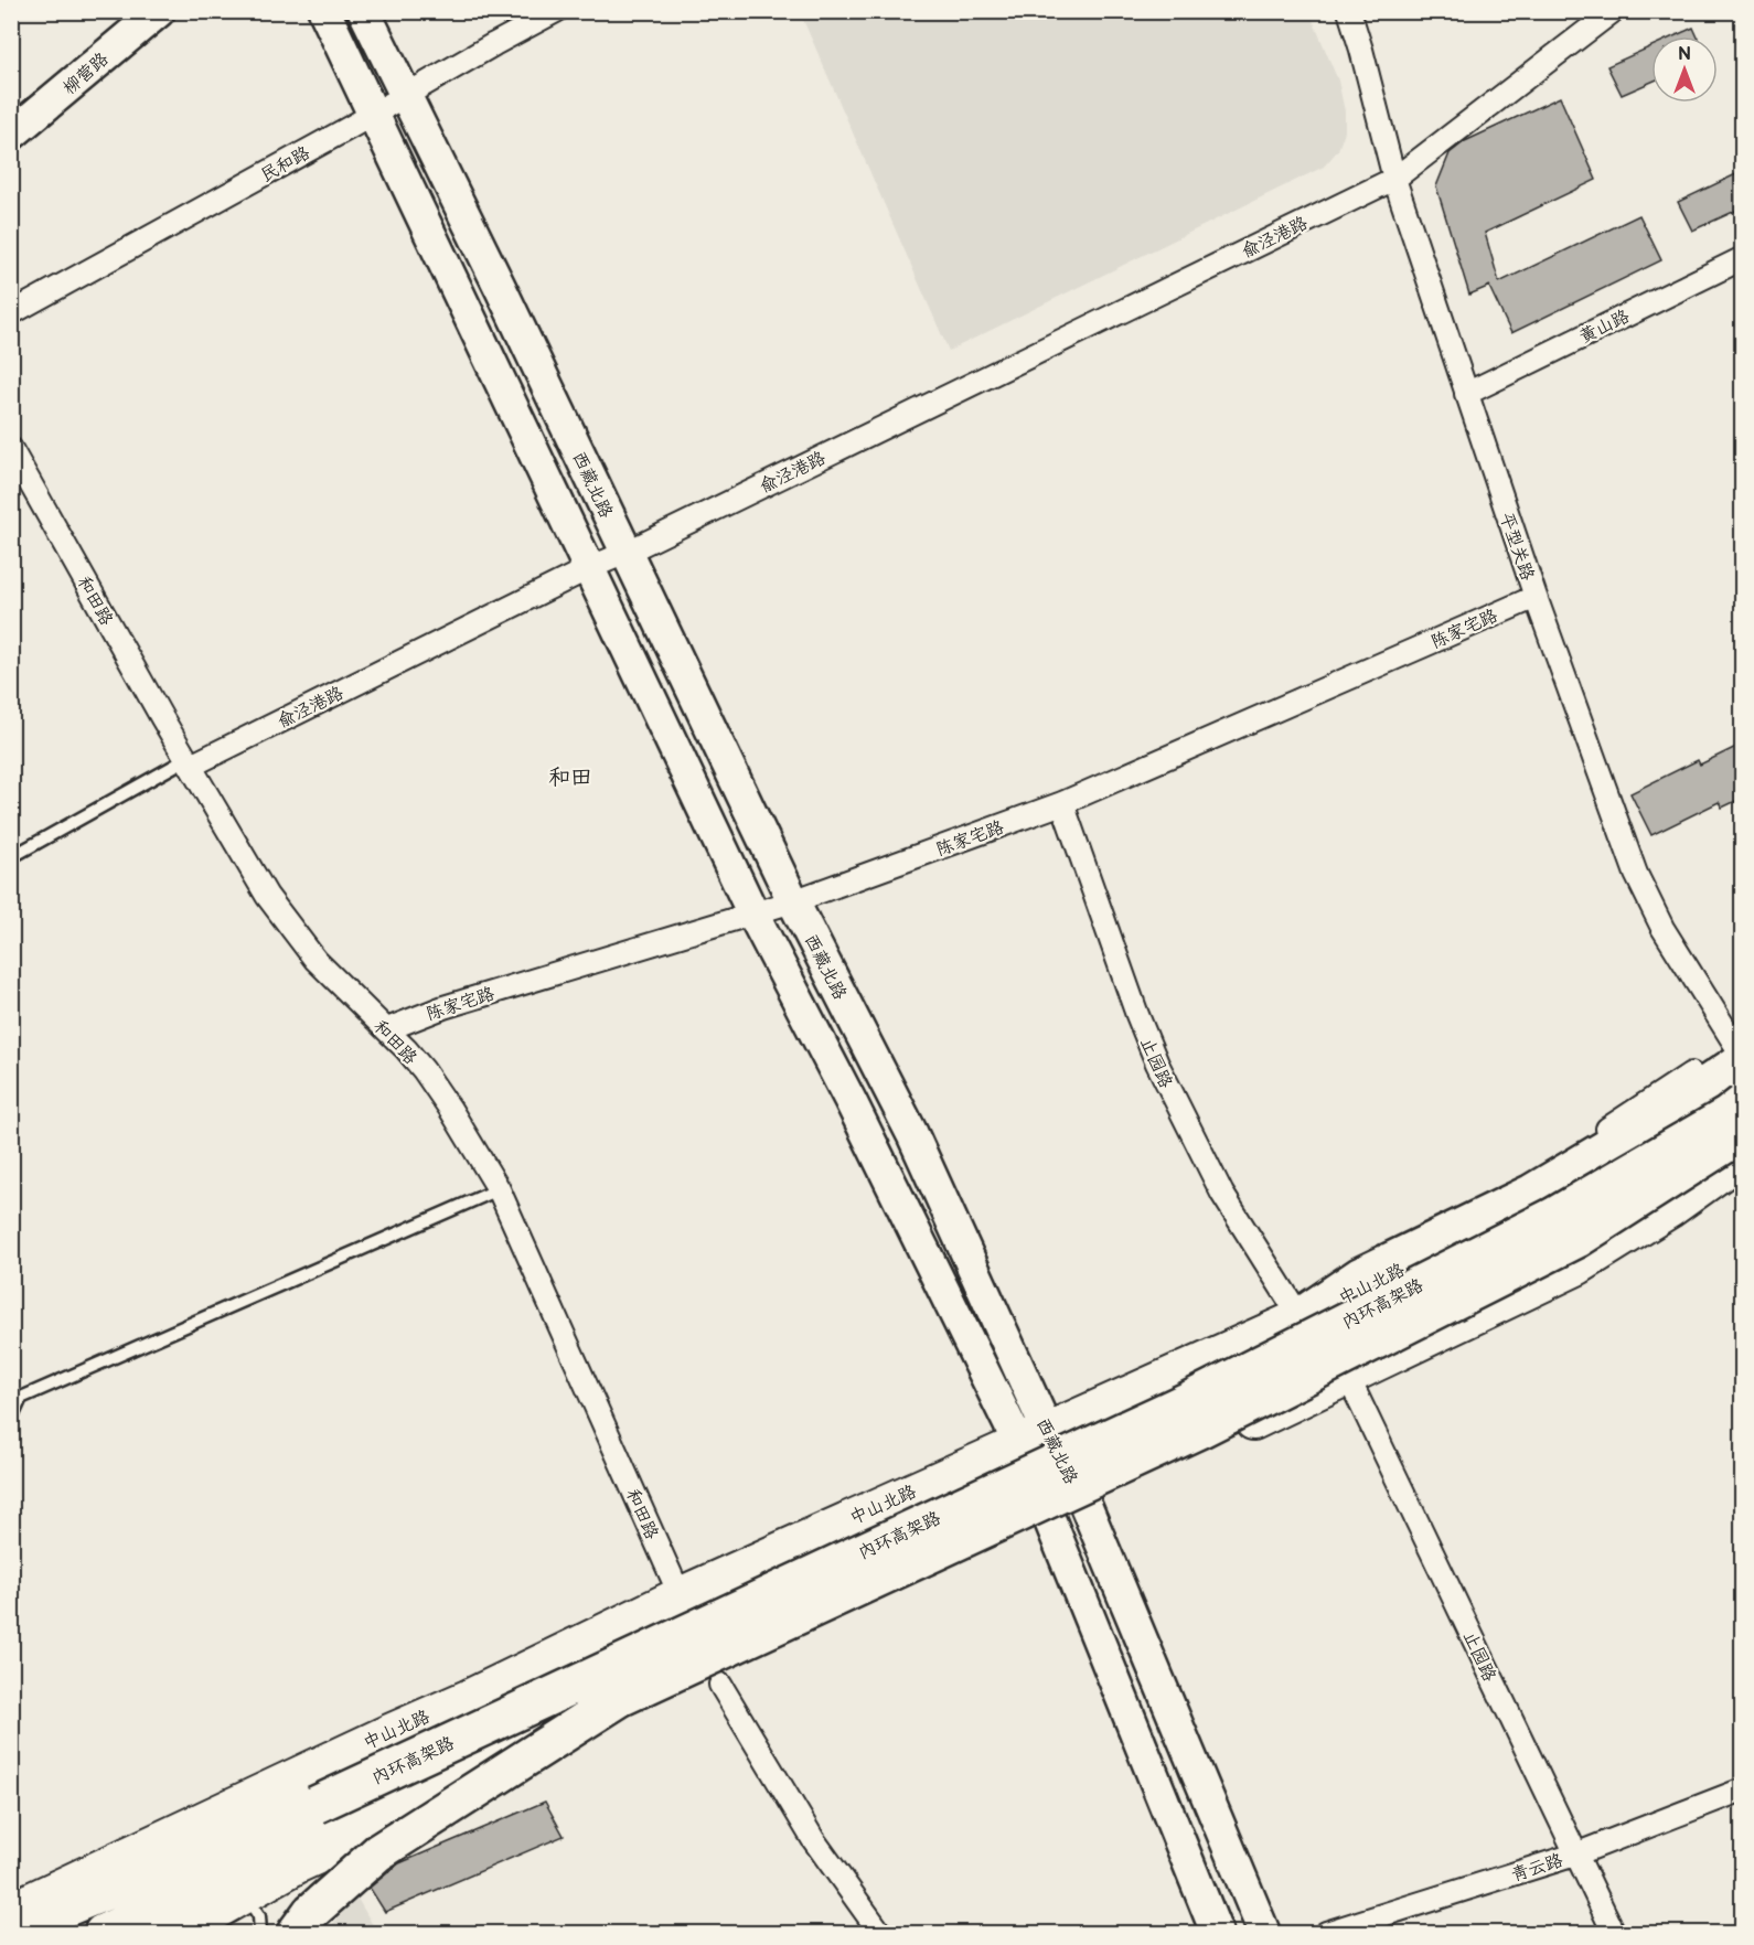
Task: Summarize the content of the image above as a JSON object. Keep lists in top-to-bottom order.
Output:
{
  "streets": {
    "highway": ["内环高架路"],
    "main road": ["柳营路", "西藏北路", "中山北路"],
    "street": [
      "民和路",
      "俞泾港路",
      "黄山路",
      "平型关路",
      "和田路",
      "陈家宅路",
      "止园路",
      "青云路"
    ]
  },
  "crossings": [
    ["民和路", "西藏北路"],
    ["俞泾港路", "西藏北路"],
    ["俞泾港路", "平型关路"],
    ["俞泾港路", "和田路"],
    ["黄山路", "平型关路"],
    ["西藏北路", "陈家宅路"],
    ["西藏北路", "中山北路"],
    ["平型关路", "陈家宅路"],
    ["平型关路", "中山北路"],
    ["和田路", "陈家宅路"],
    ["和田路", "中山北路"],
    ["陈家宅路", "止园路"],
    ["止园路", "中山北路"],
    ["止园路", "青云路"]
  ],
  "districts": ["和田"],
  "north": "top"
}
